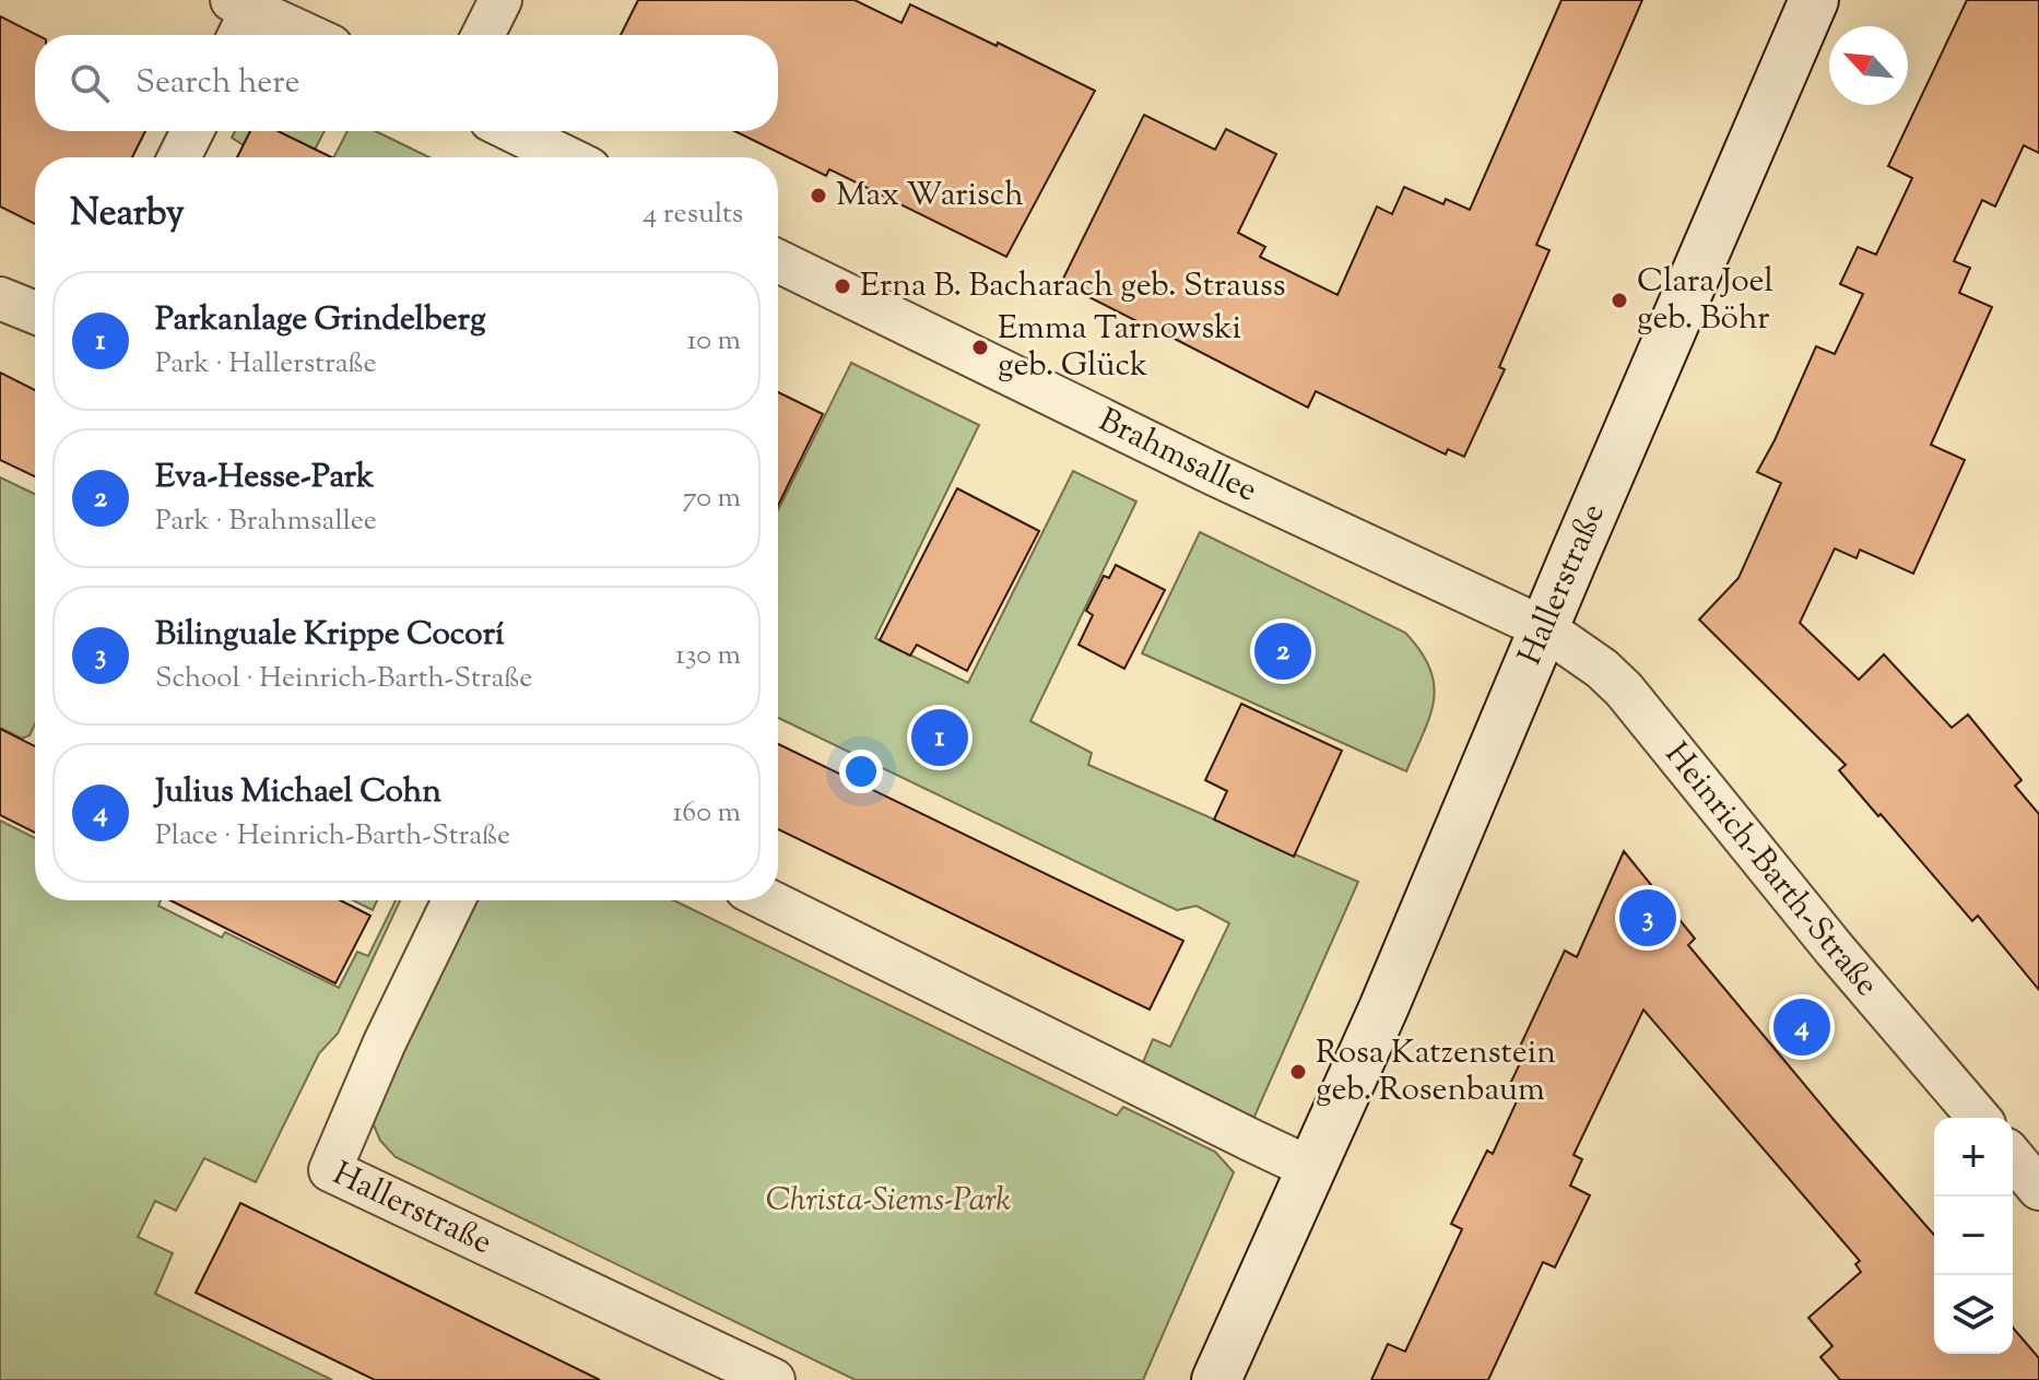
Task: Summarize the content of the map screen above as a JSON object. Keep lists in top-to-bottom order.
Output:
{
  "streets": {
    "main road": ["Hallerstraße"],
    "street": ["Brahmsallee", "Heinrich-Barth-Straße"]
  },
  "crossings": [
    ["Brahmsallee", "Hallerstraße"],
    ["Brahmsallee", "Heinrich-Barth-Straße"],
    ["Hallerstraße", "Heinrich-Barth-Straße"]
  ],
  "parks": ["Christa-Siems-Park"],
  "places": [
    "Max Warisch",
    "Erna B. Bacharach geb. Strauss",
    "Clara Joel geb. Böhr",
    "Emma Tarnowski geb. Glück",
    "Rosa Katzenstein geb. Rosenbaum"
  ],
  "north": "top left",
  "page": {
    "search": "Search here",
    "heading": ["Nearby", "4 results"],
    "list": [
      {
        "mark": "1",
        "name": "Parkanlage Grindelberg",
        "note": "Park · Hallerstraße",
        "value": "10 m"
      },
      {
        "mark": "2",
        "name": "Eva-Hesse-Park",
        "note": "Park · Brahmsallee",
        "value": "70 m"
      },
      {
        "mark": "3",
        "name": "Bilinguale Krippe Cocorí",
        "note": "School · Heinrich-Barth-Straße",
        "value": "130 m"
      },
      {
        "mark": "4",
        "name": "Julius Michael Cohn",
        "note": "Place · Heinrich-Barth-Straße",
        "value": "160 m"
      }
    ],
    "pins": [
      "2",
      "1",
      "3",
      "4"
    ],
    "map_buttons": ["+", "−"]
  }
}
